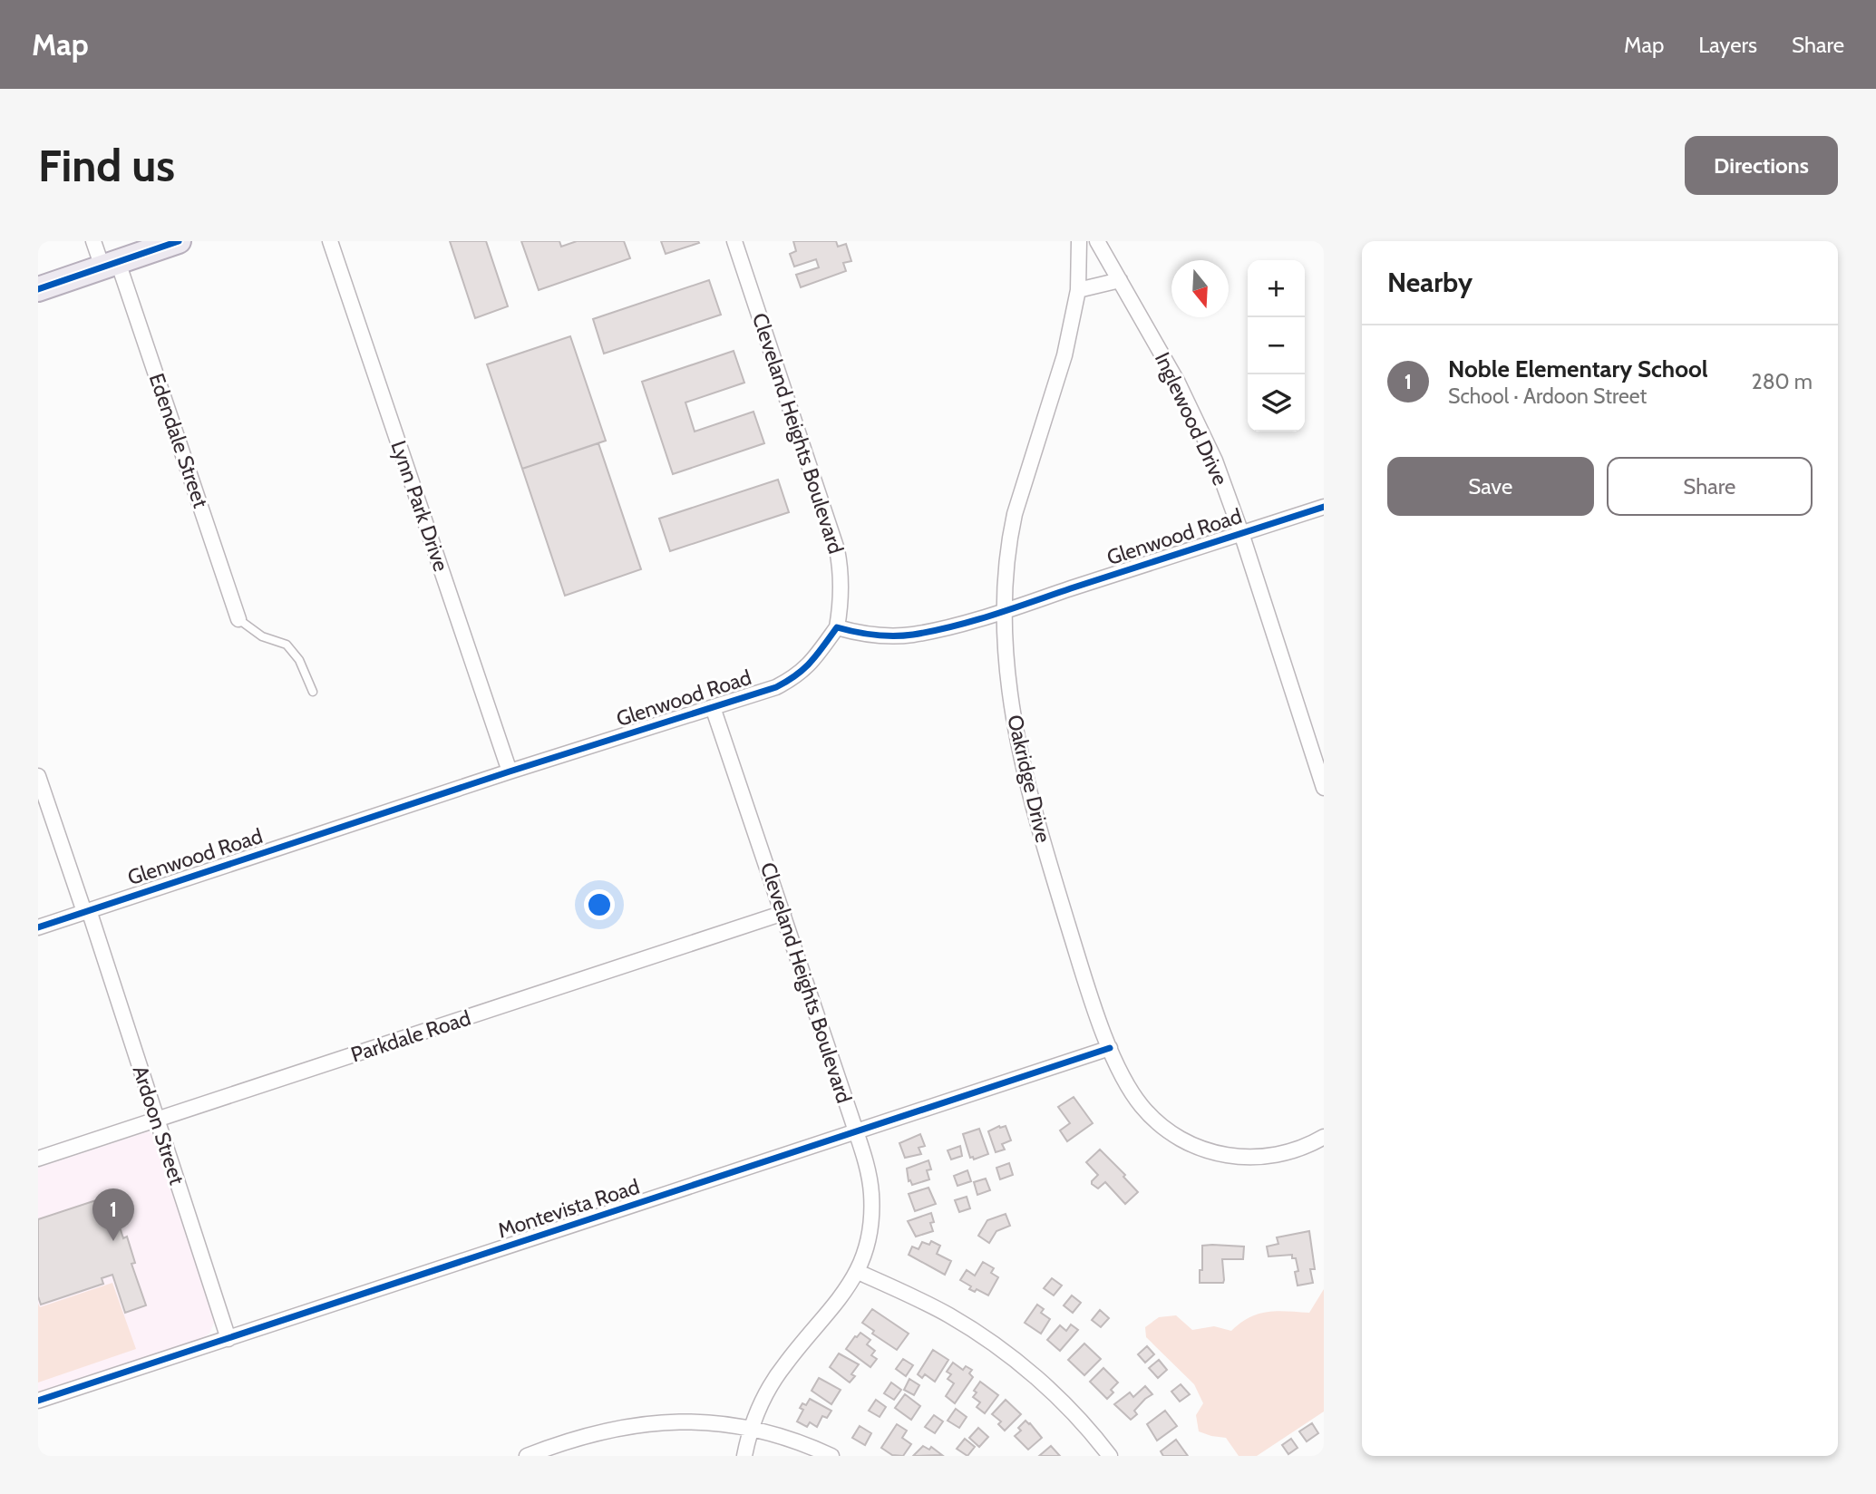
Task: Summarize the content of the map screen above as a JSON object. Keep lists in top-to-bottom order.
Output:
{
  "streets": {
    "street": [
      "Inglewood Drive",
      "Cleveland Heights Boulevard",
      "Edendale Street",
      "Lynn Park Drive",
      "Glenwood Road",
      "Oakridge Drive",
      "Parkdale Road",
      "Ardoon Street",
      "Montevista Road"
    ]
  },
  "crossings": [
    ["Inglewood Drive", "Glenwood Road"],
    ["Cleveland Heights Boulevard", "Glenwood Road"],
    ["Cleveland Heights Boulevard", "Parkdale Road"],
    ["Cleveland Heights Boulevard", "Montevista Road"],
    ["Lynn Park Drive", "Glenwood Road"],
    ["Glenwood Road", "Oakridge Drive"],
    ["Glenwood Road", "Ardoon Street"],
    ["Oakridge Drive", "Montevista Road"],
    ["Parkdale Road", "Ardoon Street"],
    ["Ardoon Street", "Montevista Road"]
  ],
  "north": "bottom",
  "page": {
    "header": "Map",
    "nav": ["Map", "Layers", "Share"],
    "buttons": [
      "Directions",
      ["Save", "Share"]
    ],
    "title": "Find us",
    "heading": "Nearby",
    "map_buttons": ["+", "−"],
    "list": [
      {
        "mark": "1",
        "name": "Noble Elementary School",
        "note": "School · Ardoon Street",
        "value": "280 m"
      }
    ],
    "pins": "1"
  }
}
